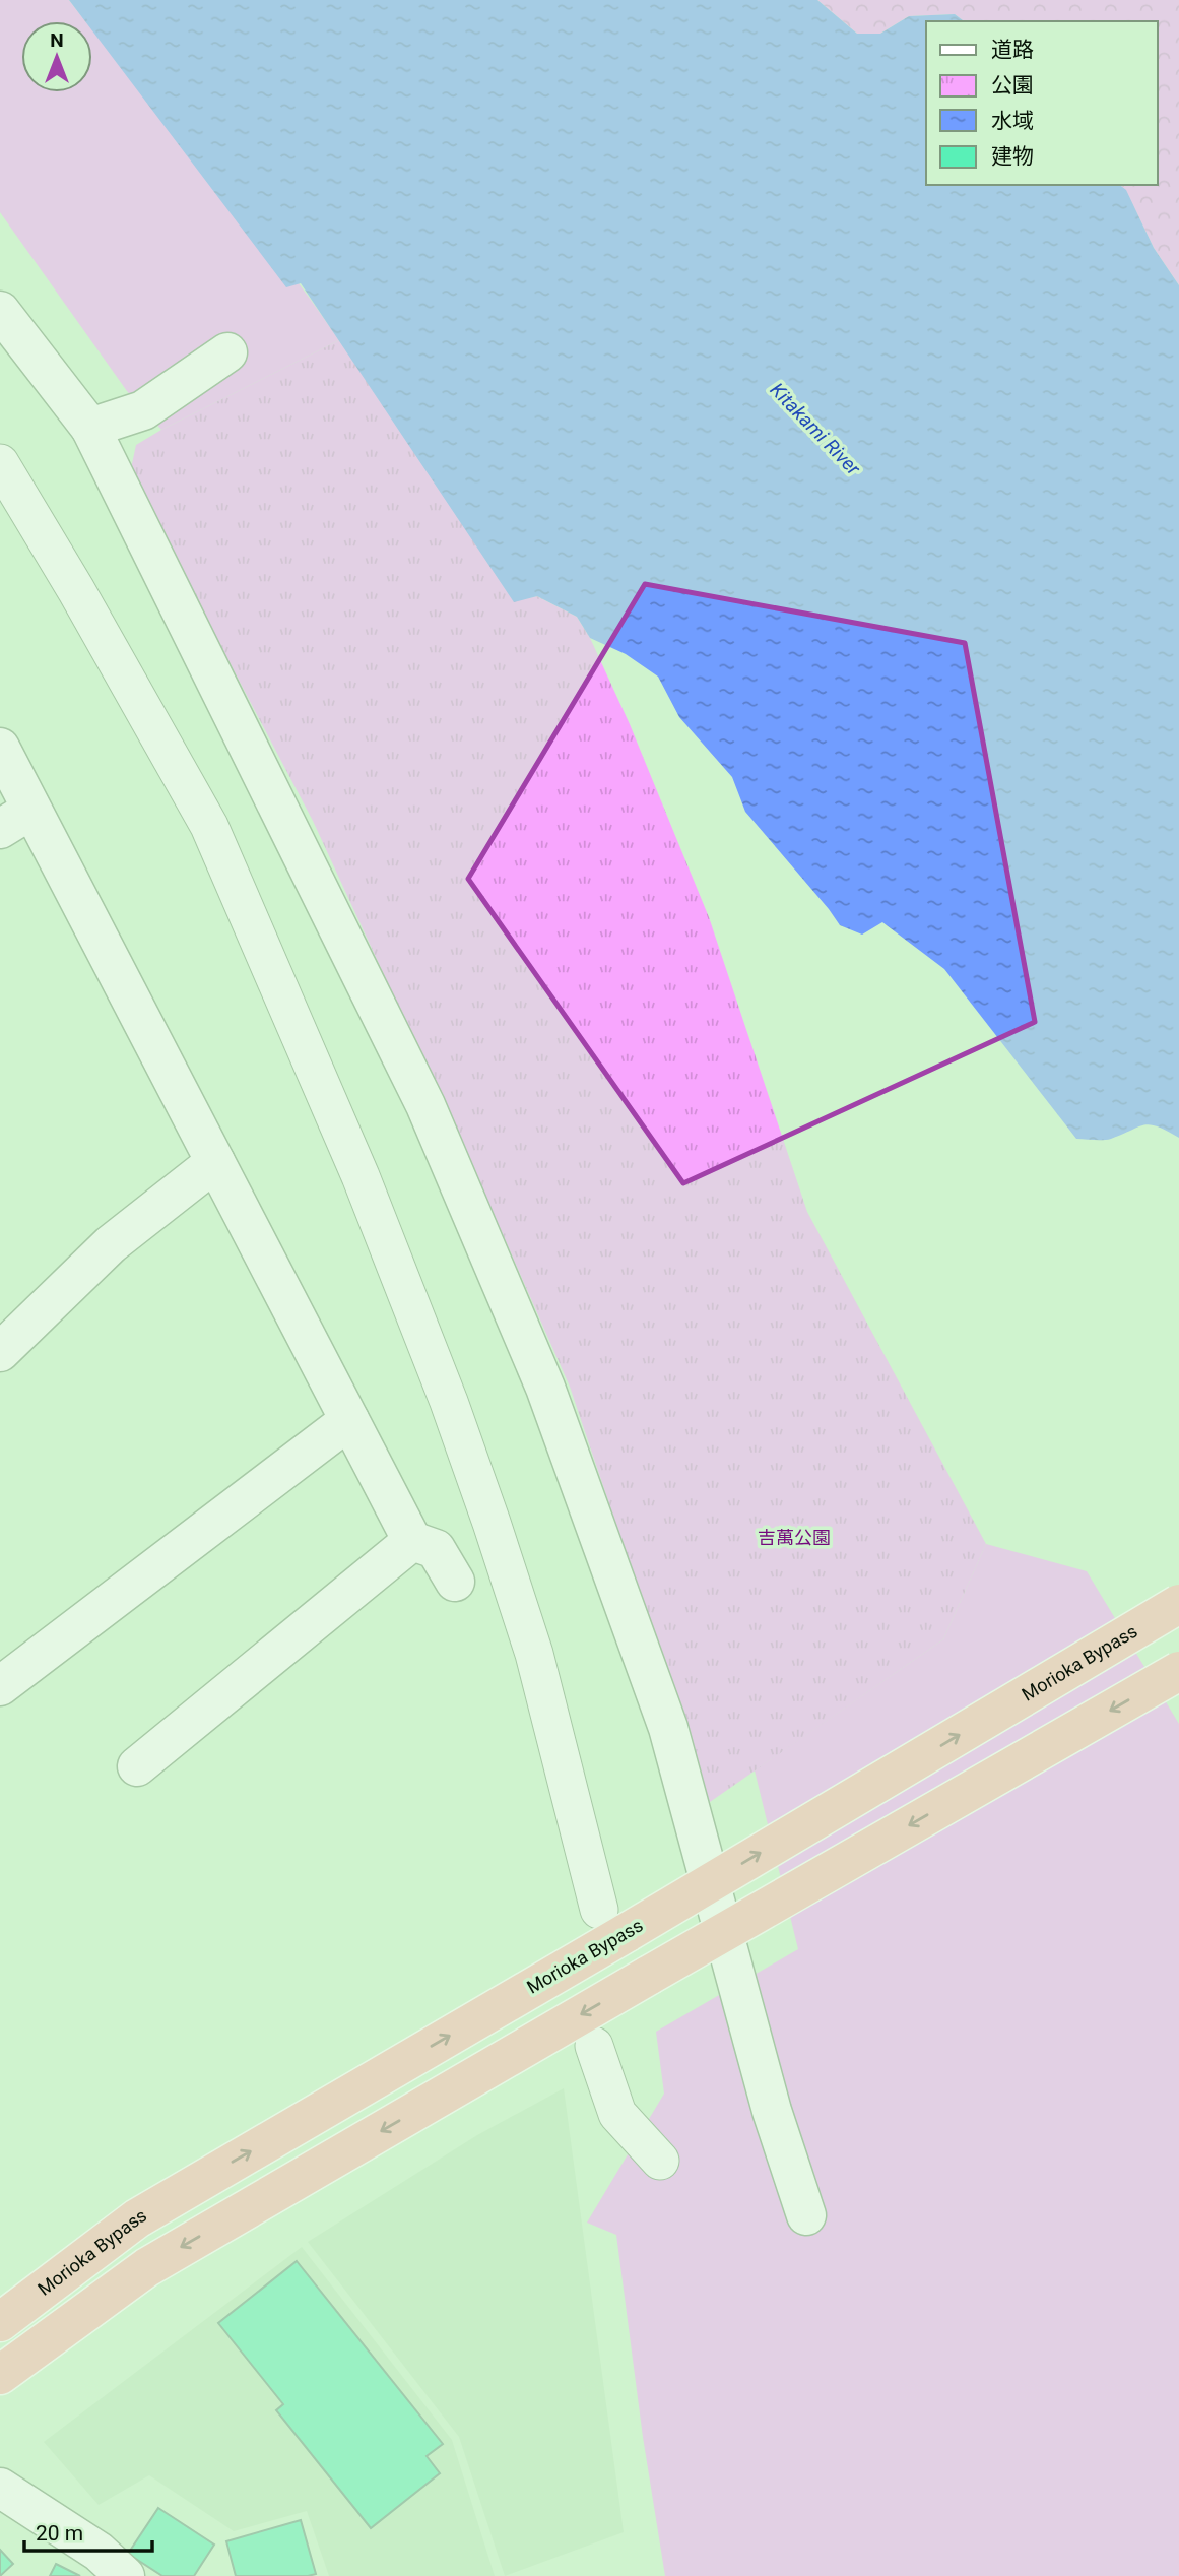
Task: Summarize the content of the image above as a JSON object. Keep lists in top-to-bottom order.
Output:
{
  "streets": {
    "highway": ["Morioka Bypass"]
  },
  "water": ["Kitakami River"],
  "parks": ["吉萬公園"],
  "legend": [
    "道路",
    "公園",
    "水域",
    "建物"
  ],
  "scale_bar": "20 m",
  "north": "top"
}
